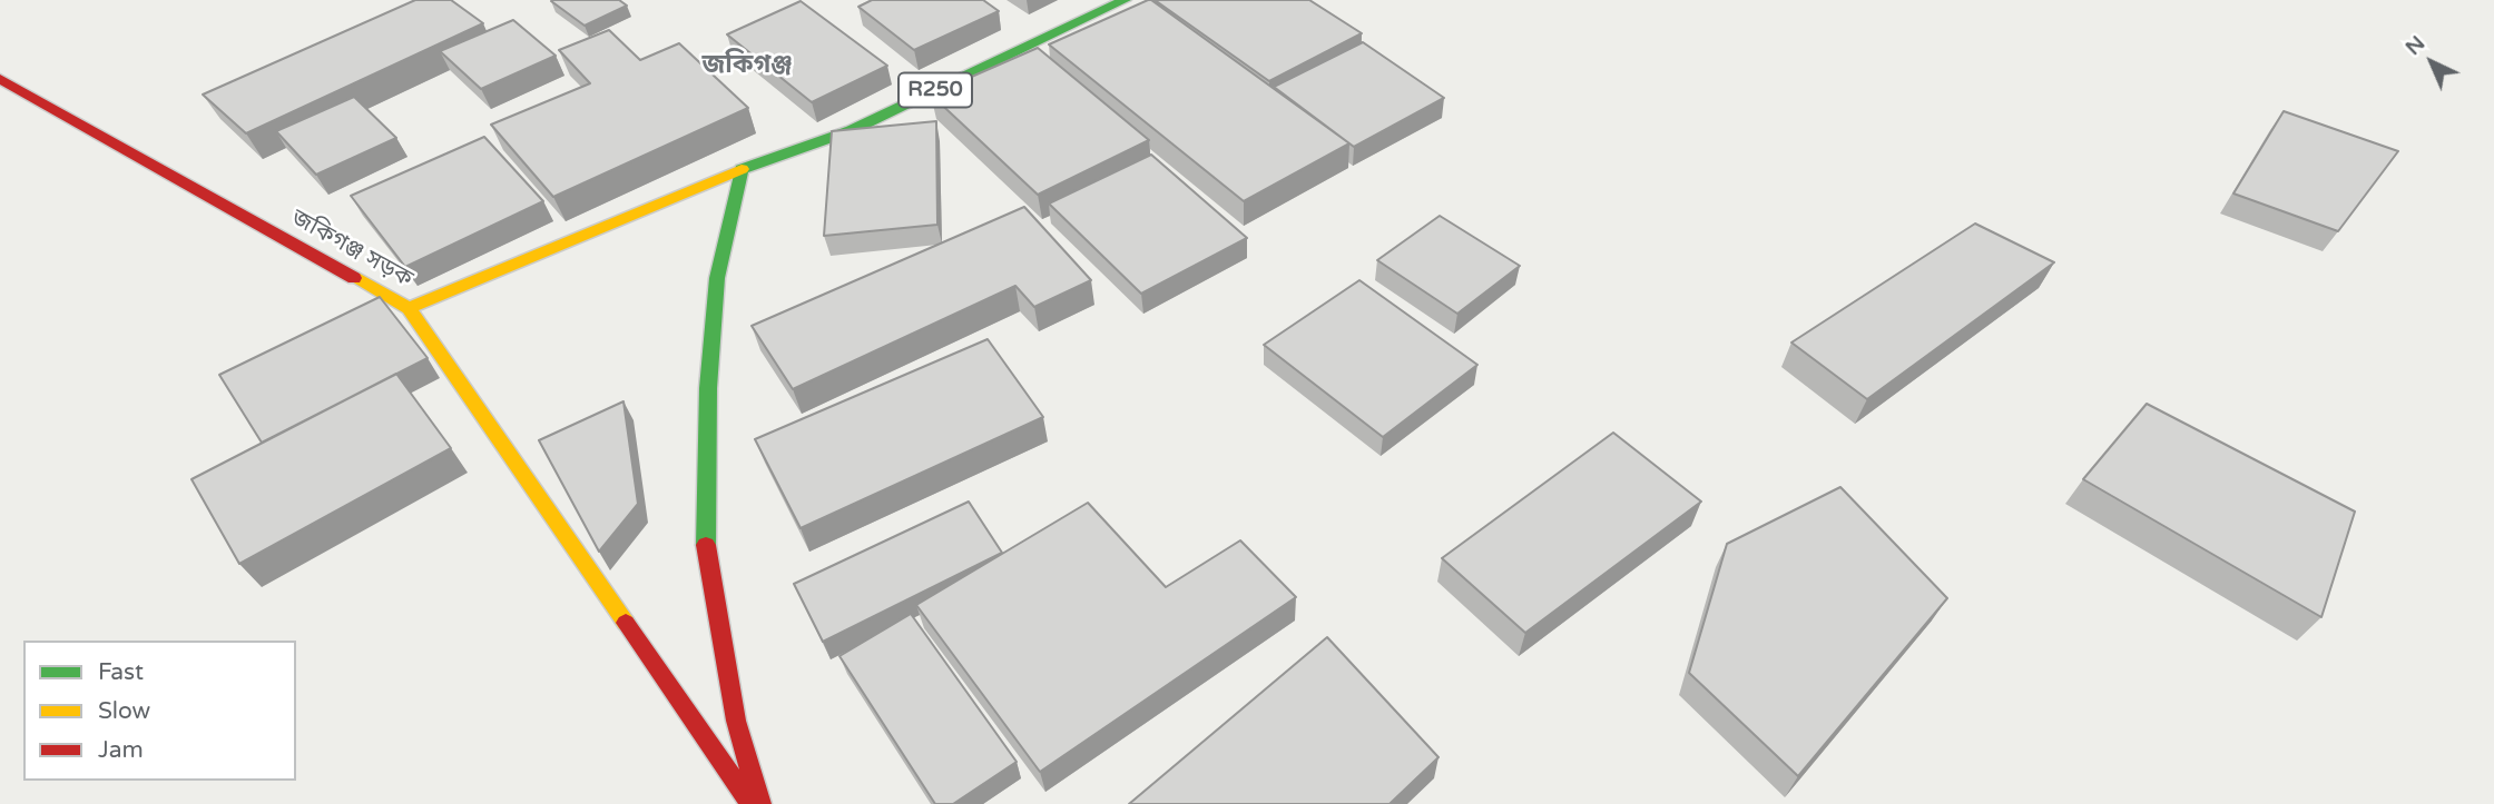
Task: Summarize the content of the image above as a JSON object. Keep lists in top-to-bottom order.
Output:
{
  "streets": {
    "main road": ["R250", "জকিগঞ্জ সড়ক"]
  },
  "crossings": [
    ["R250", "জকিগঞ্জ সড়ক"]
  ],
  "districts": ["জকিগঞ্জ"],
  "legend": ["Fast", "Slow", "Jam"],
  "north": "top left"
}
